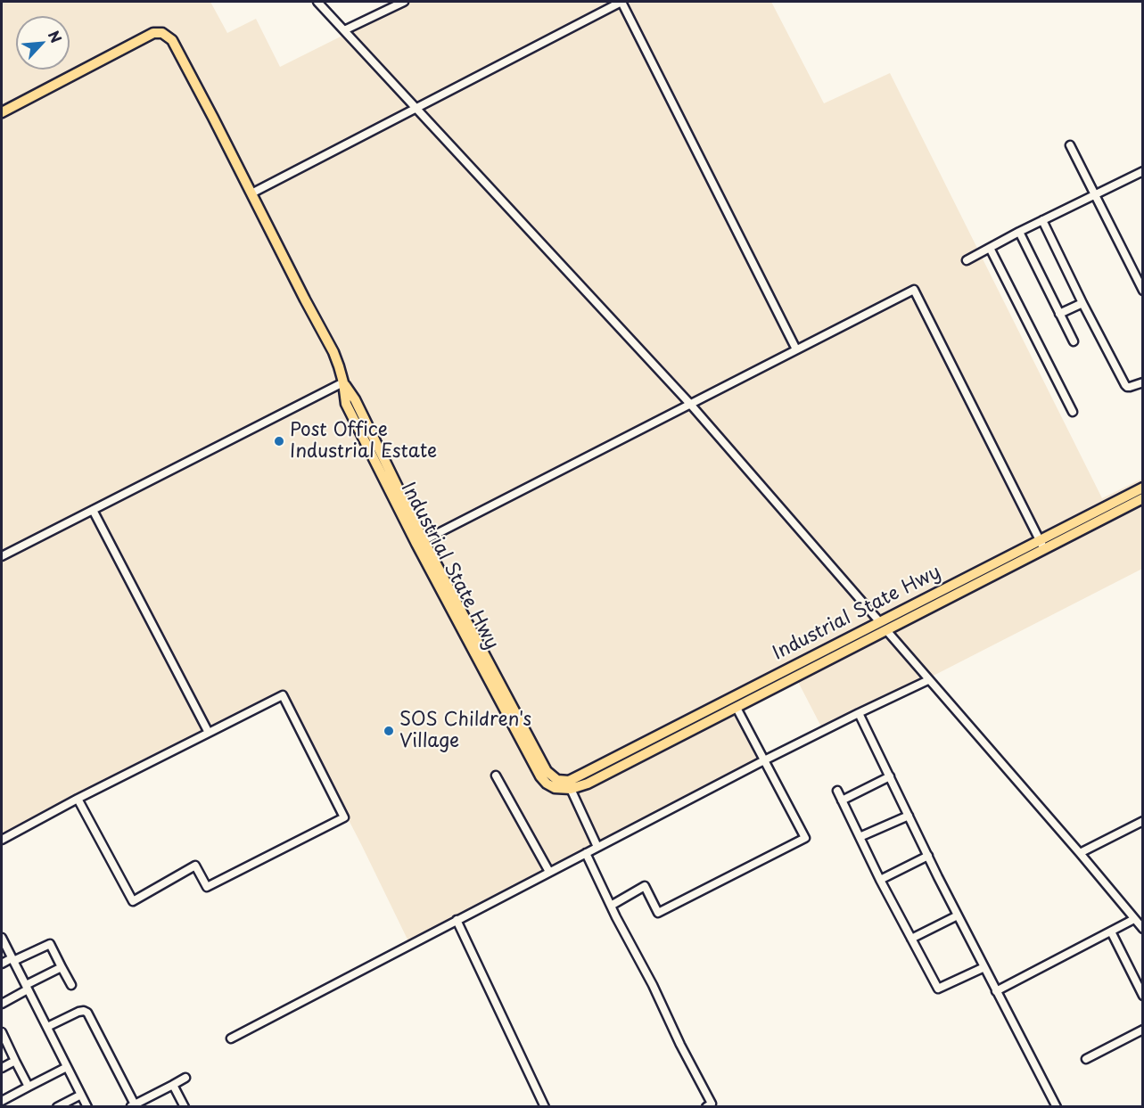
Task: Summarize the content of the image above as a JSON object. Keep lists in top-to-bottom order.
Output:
{
  "streets": {
    "main road": ["Industrial State Hwy"]
  },
  "places": ["Post Office Industrial Estate", "SOS Children's Village"],
  "north": "top right"
}
